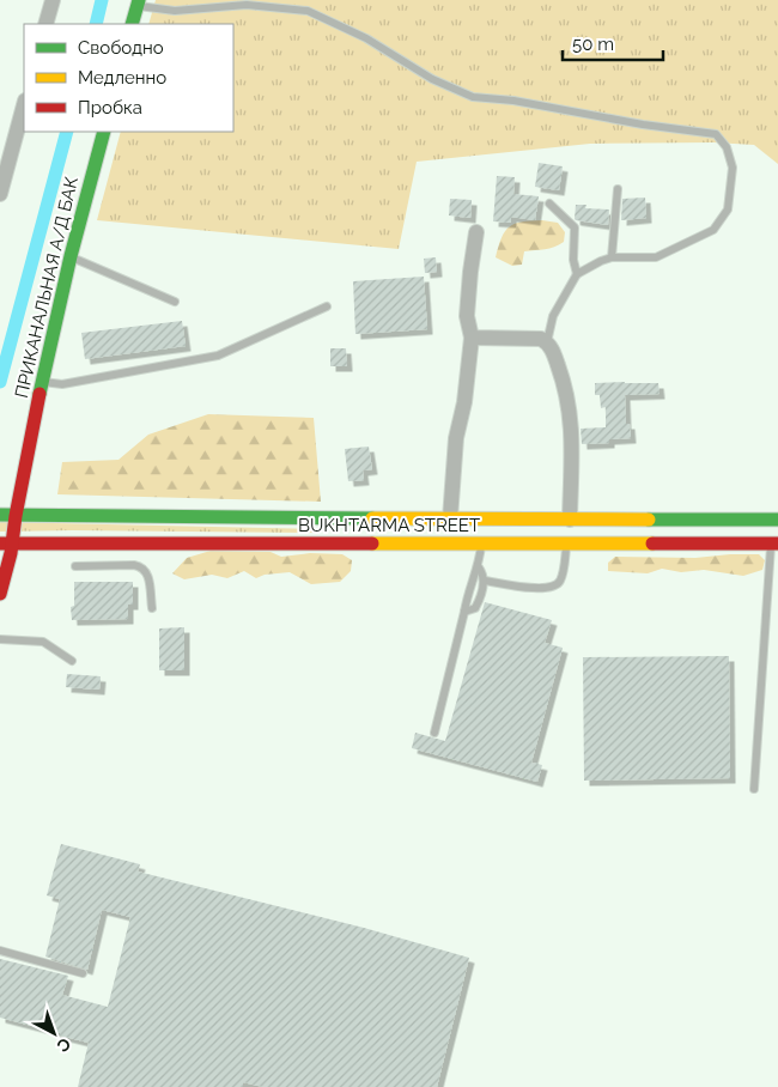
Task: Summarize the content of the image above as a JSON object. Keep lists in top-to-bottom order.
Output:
{
  "streets": {
    "main road": ["ПРИКАНАЛЬНАЯ А/Д БАК", "BUKHTARMA STREET"]
  },
  "crossings": [
    ["ПРИКАНАЛЬНАЯ А/Д БАК", "BUKHTARMA STREET"]
  ],
  "legend": ["Свободно", "Медленно", "Пробка"],
  "scale_bar": "50 m",
  "north": "bottom right"
}
